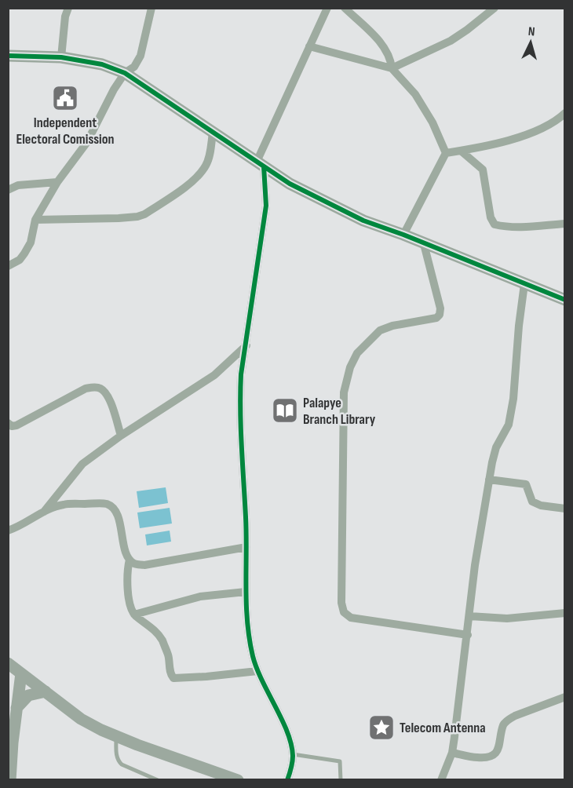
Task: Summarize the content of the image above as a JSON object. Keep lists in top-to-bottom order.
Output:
{
  "places": {
    "public building": ["Independent Electoral Comission"],
    "library": ["Palapye Branch Library"],
    "place": ["Telecom Antenna"]
  },
  "north": "top"
}
